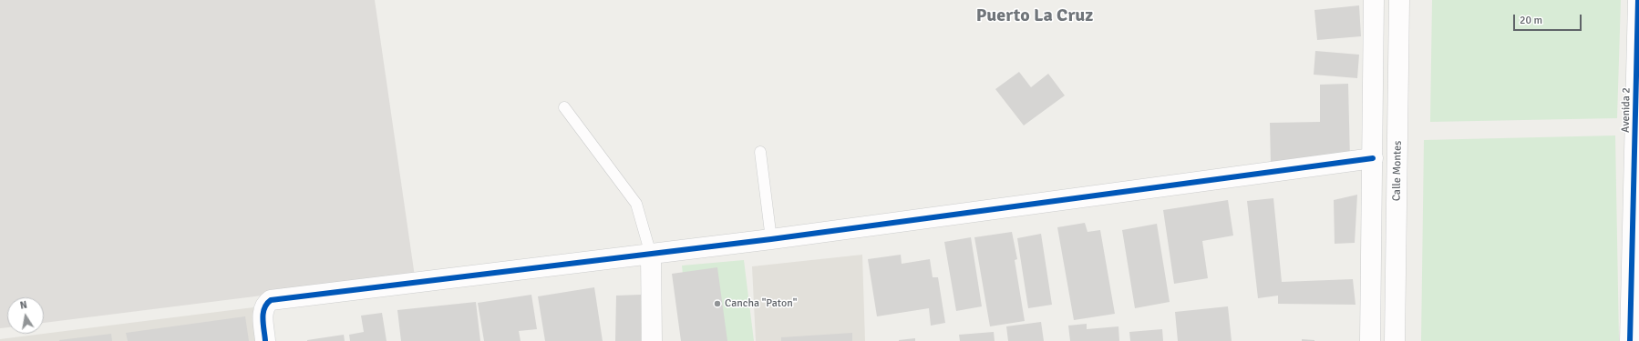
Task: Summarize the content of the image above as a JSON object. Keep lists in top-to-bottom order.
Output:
{
  "streets": {
    "street": ["Avenida 2", "Calle Montes"]
  },
  "districts": ["Puerto La Cruz"],
  "places": ["Cancha \"Paton\""],
  "scale_bar": "20 m",
  "north": "top"
}
